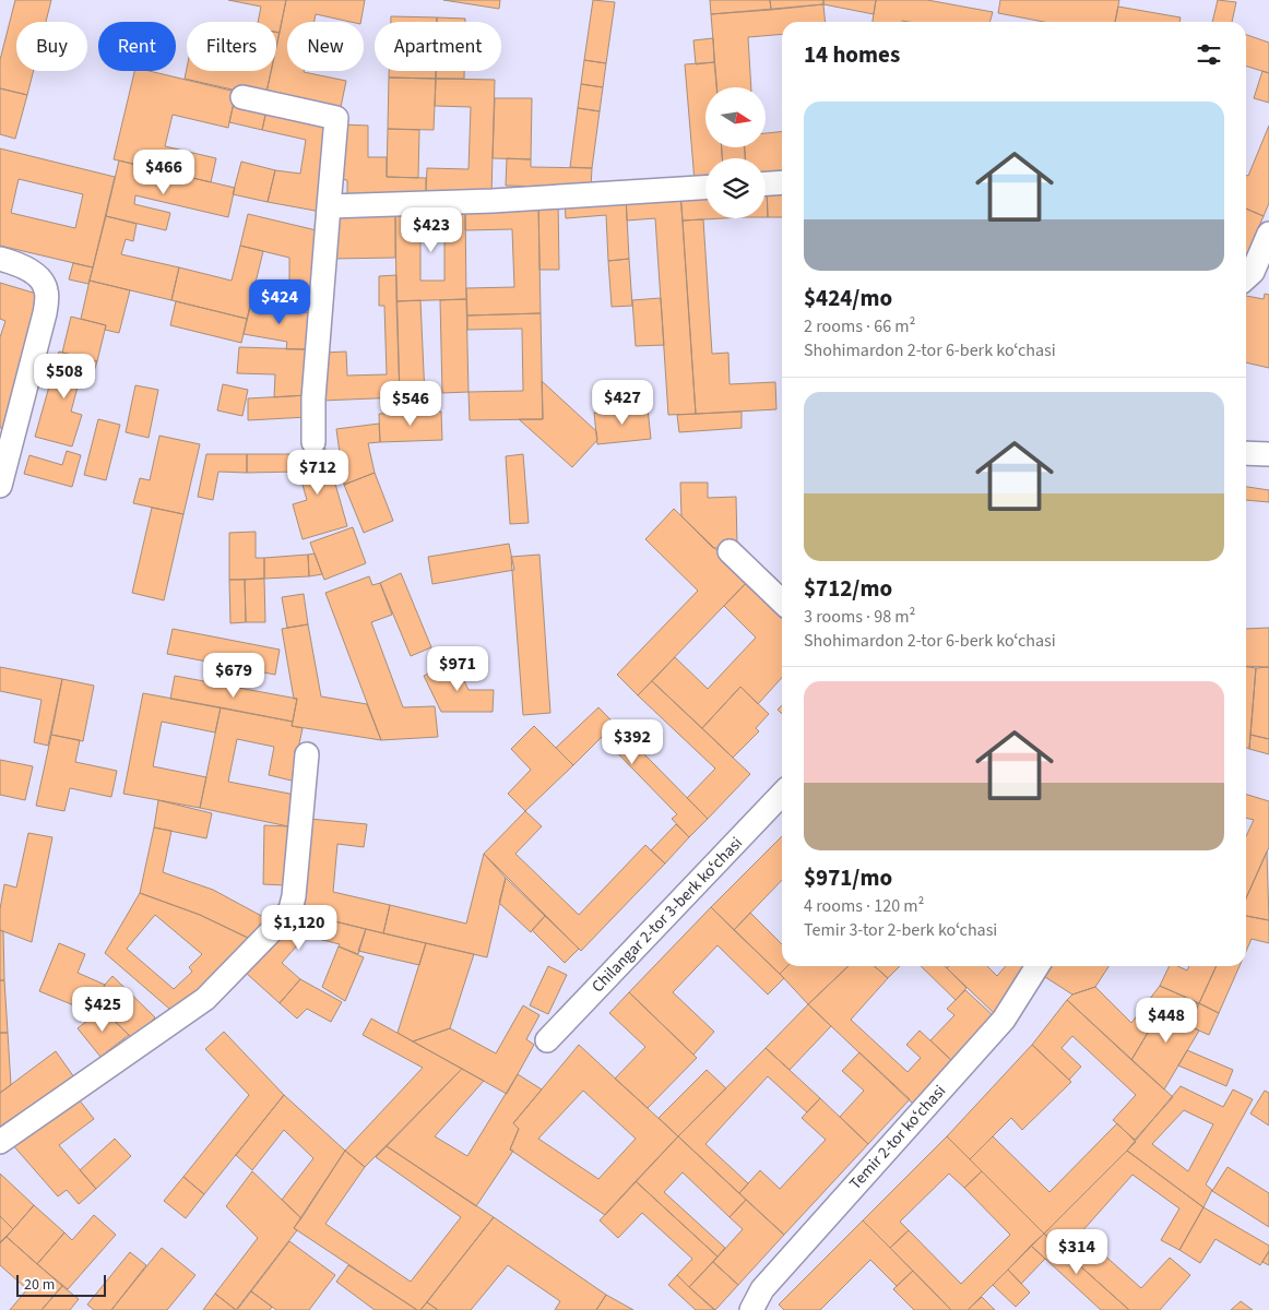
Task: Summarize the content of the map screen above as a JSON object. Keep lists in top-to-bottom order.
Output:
{
  "streets": {
    "street": ["Chilangar 2-tor 3-berk koʻchasi", "Temir 2-tor koʻchasi"]
  },
  "scale_bar": "20 m",
  "north": "right",
  "page": {
    "chip": [
      "Buy",
      "Rent",
      "Filters",
      "New",
      "Apartment"
    ],
    "heading": "14 homes",
    "list": [
      {
        "name": "$424/mo",
        "note": "2 rooms · 66 m² · Shohimardon 2-tor 6-berk koʻchasi"
      },
      {
        "name": "$712/mo",
        "note": "3 rooms · 98 m² · Shohimardon 2-tor 6-berk koʻchasi"
      },
      {
        "name": "$971/mo",
        "note": "4 rooms · 120 m² · Temir 3-tor 2-berk koʻchasi"
      }
    ],
    "price": [
      "$466",
      "$423",
      "$424",
      "$508",
      "$427",
      "$546",
      "$712",
      "$971",
      "$679",
      "$392",
      "$1,120",
      "$425",
      "$448",
      "$314"
    ],
    "scale": "20 m"
  }
}
